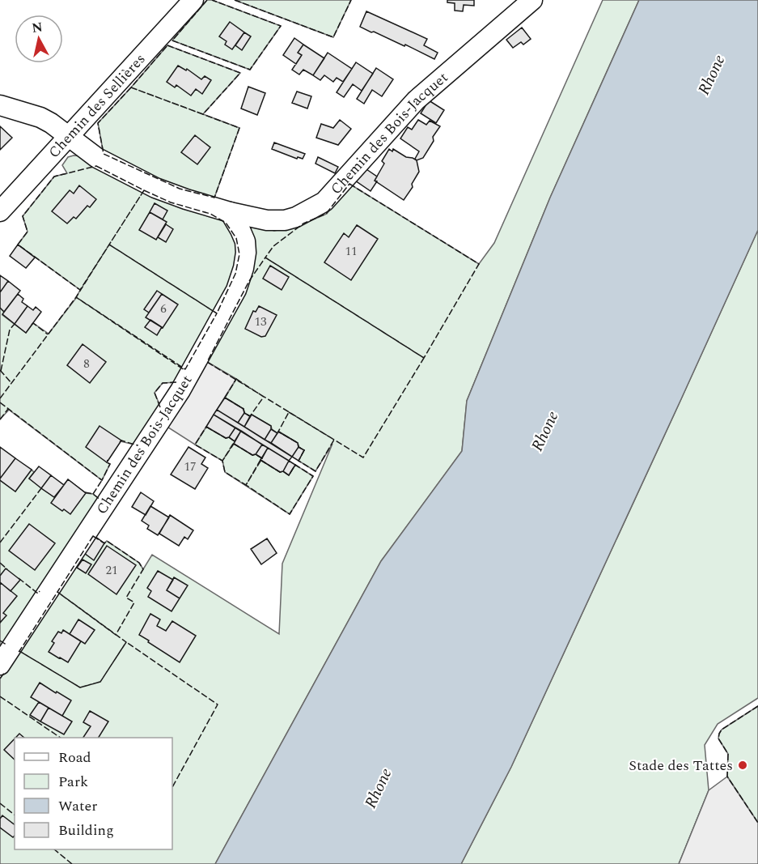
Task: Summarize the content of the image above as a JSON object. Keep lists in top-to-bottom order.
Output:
{
  "streets": {
    "street": ["Chemin des Sellières", "Chemin des Bois-Jacquet"]
  },
  "crossings": [
    ["Chemin des Sellières", "Chemin des Bois-Jacquet"]
  ],
  "water": ["Rhone"],
  "places": ["Stade des Tattes"],
  "house_numbers": [
    "11",
    "6",
    "13",
    "8",
    "17",
    "21"
  ],
  "legend": [
    "Road",
    "Park",
    "Water",
    "Building"
  ],
  "north": "top"
}
